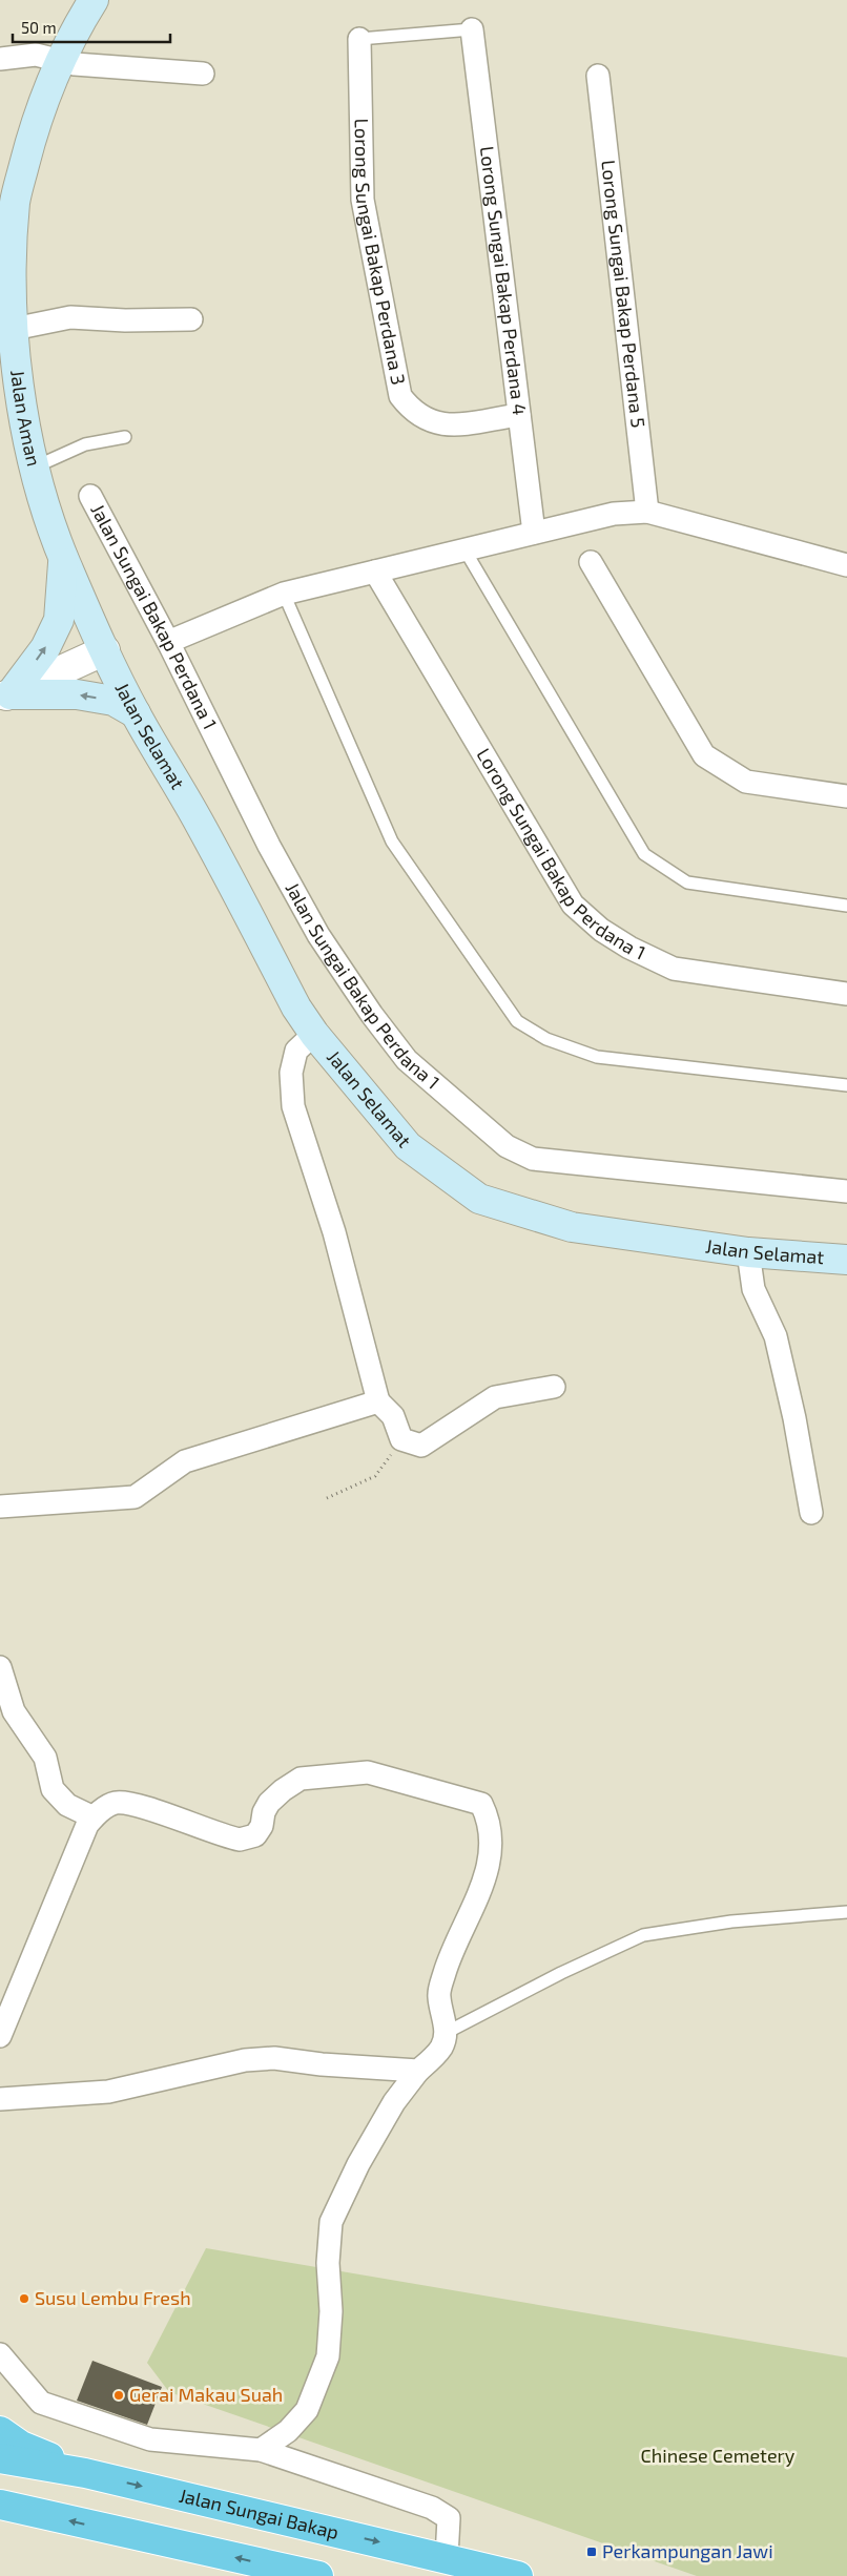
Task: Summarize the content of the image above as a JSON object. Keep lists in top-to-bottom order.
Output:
{
  "streets": {
    "highway": ["Jalan Sungai Bakap"],
    "main road": ["Jalan Aman", "Jalan Selamat"],
    "street": [
      "Lorong Sungai Bakap Perdana 3",
      "Lorong Sungai Bakap Perdana 4",
      "Lorong Sungai Bakap Perdana 5",
      "Jalan Sungai Bakap Perdana 1",
      "Lorong Sungai Bakap Perdana 1"
    ]
  },
  "crossings": [
    ["Lorong Sungai Bakap Perdana 3", "Lorong Sungai Bakap Perdana 4"],
    ["Jalan Aman", "Jalan Selamat"]
  ],
  "parks": ["Chinese Cemetery"],
  "places": {
    "other": ["Susu Lembu Fresh", "Gerai Makau Suah"],
    "transit": ["Perkampungan Jawi"]
  },
  "scale_bar": "50 m"
}
